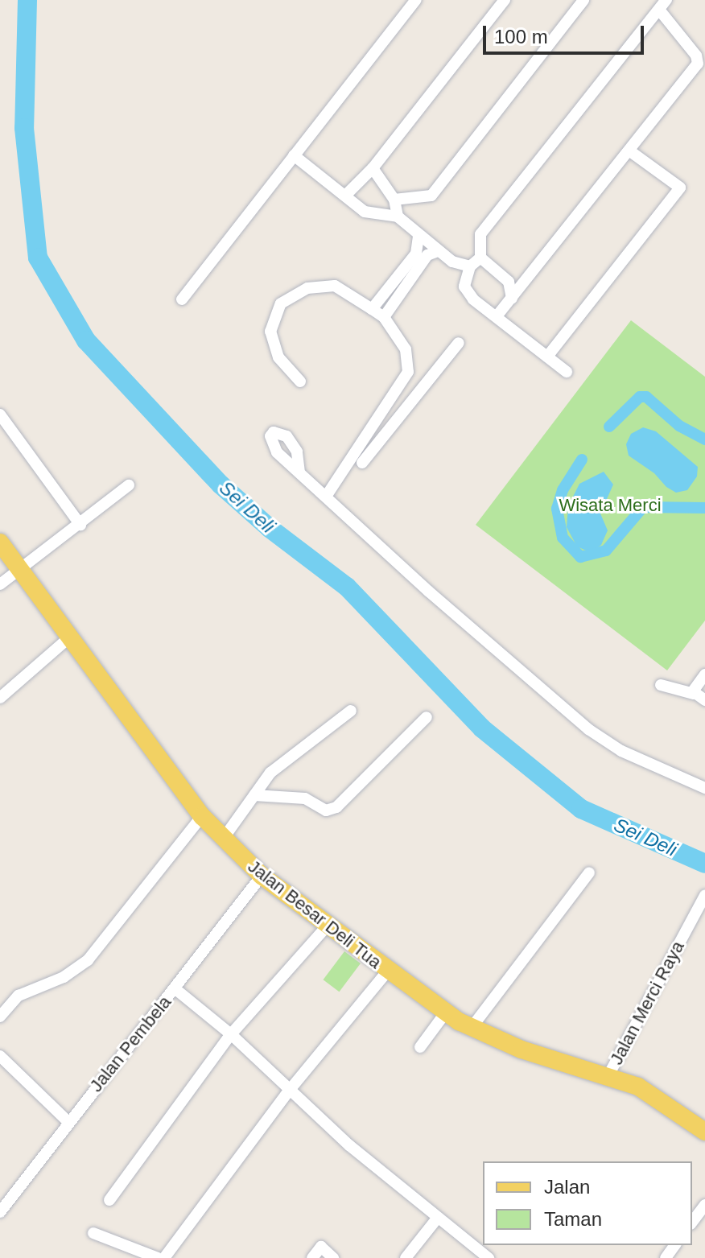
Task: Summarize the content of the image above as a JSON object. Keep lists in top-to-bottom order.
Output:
{
  "streets": {
    "main road": ["Jalan Besar Deli Tua"],
    "street": ["Jalan Merci Raya", "Jalan Pembela"]
  },
  "crossings": [
    ["Jalan Besar Deli Tua", "Jalan Merci Raya"],
    ["Jalan Besar Deli Tua", "Jalan Pembela"]
  ],
  "water": ["Sei Deli"],
  "parks": ["Wisata Merci"],
  "legend": ["Jalan", "Taman"],
  "scale_bar": "100 m"
}
